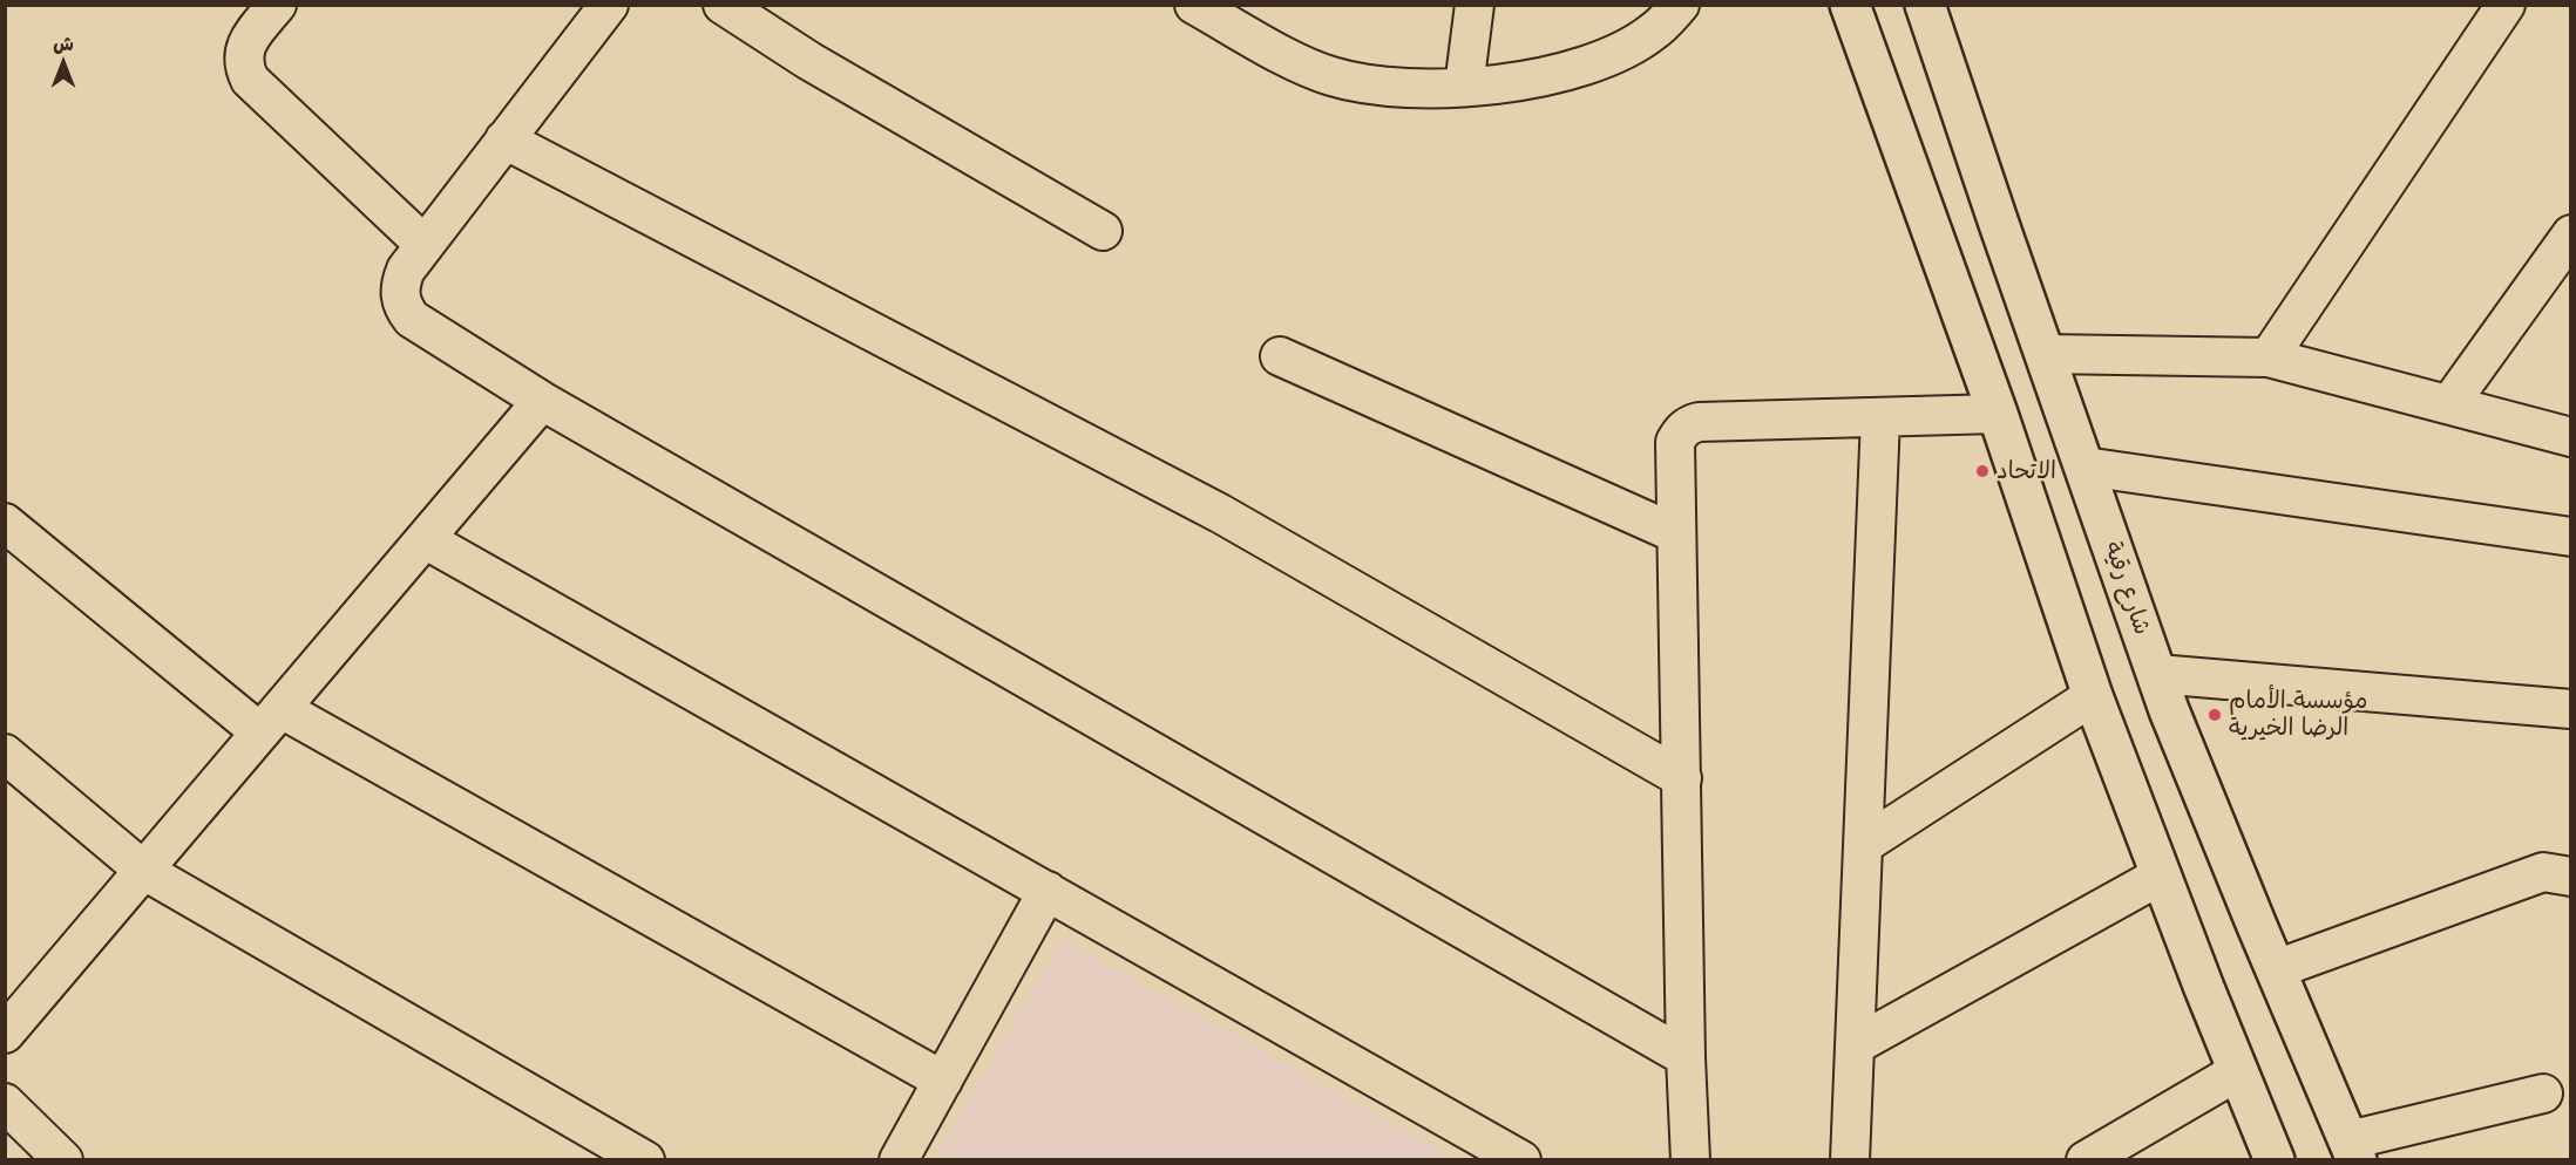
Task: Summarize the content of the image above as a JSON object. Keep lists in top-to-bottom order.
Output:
{
  "streets": {
    "street": ["شارع رقية"]
  },
  "places": ["الاتحاد", "مؤسسة الأمام الرضا الخيرية"],
  "north": "top"
}
